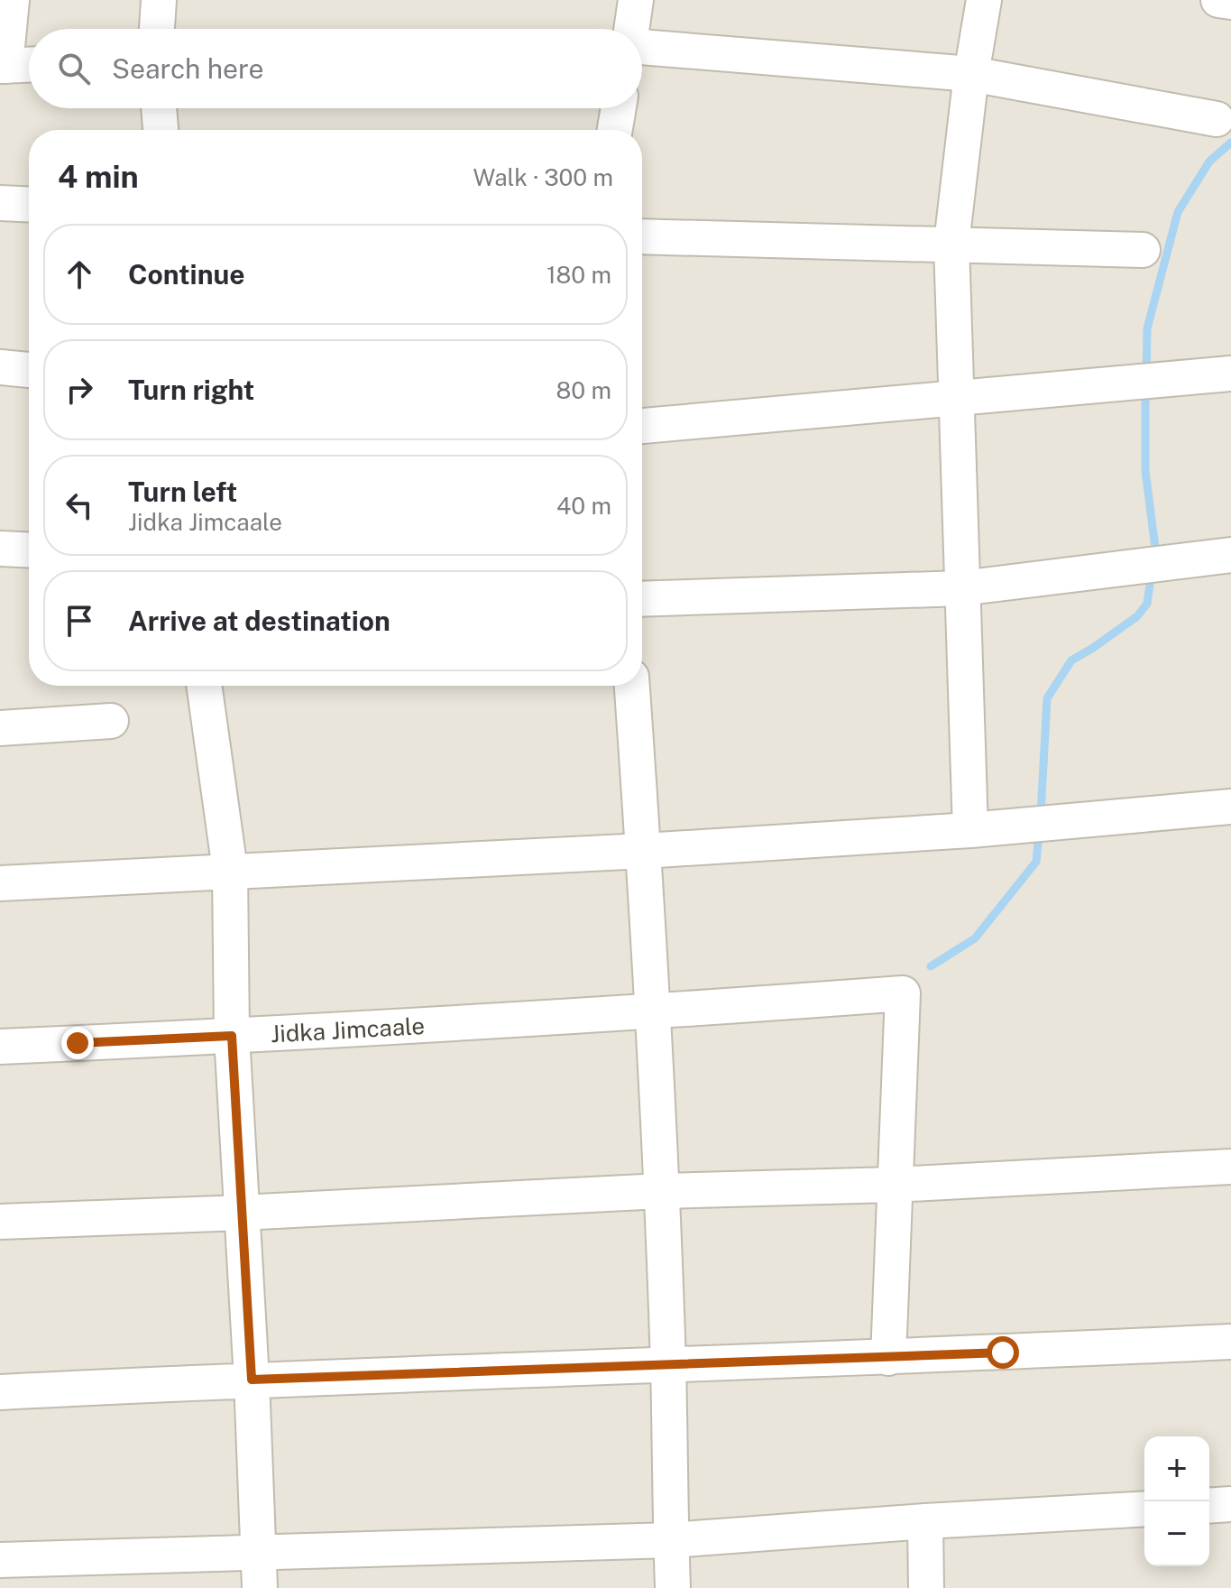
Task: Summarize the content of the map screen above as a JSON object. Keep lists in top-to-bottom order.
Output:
{
  "streets": {
    "street": ["Jidka Jimcaale"]
  },
  "page": {
    "search": "Search here",
    "heading": ["4 min", "Walk · 300 m"],
    "list": [
      ["Continue", "180 m"],
      ["Turn right", "80 m"],
      ["Turn left", "Jidka Jimcaale", "40 m"],
      "Arrive at destination"
    ],
    "map_buttons": ["+", "−"]
  }
}
